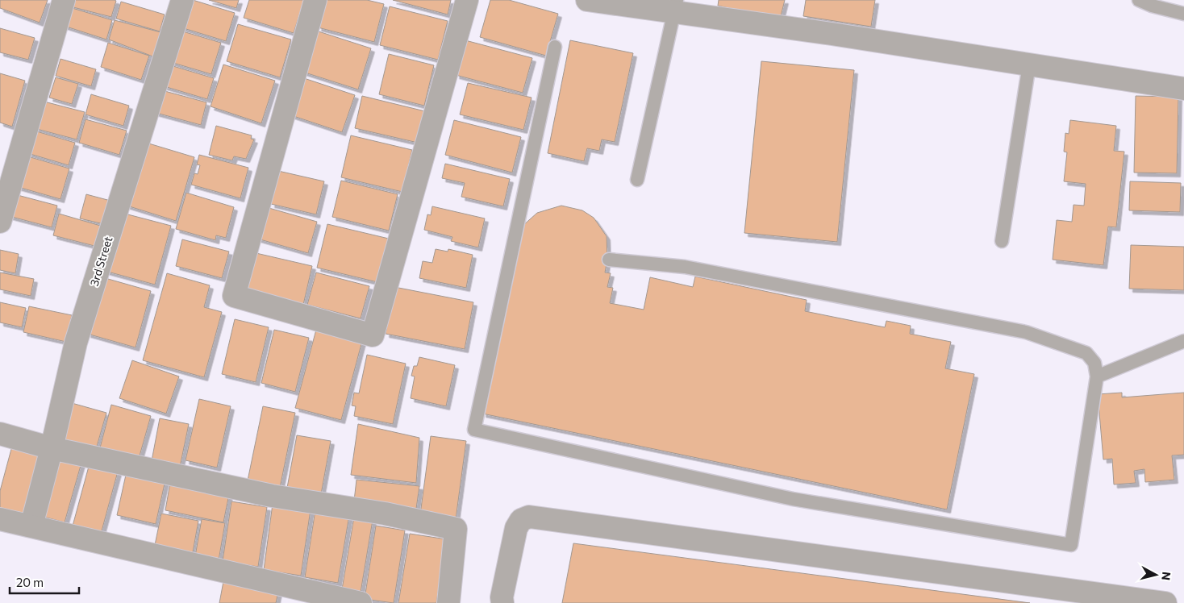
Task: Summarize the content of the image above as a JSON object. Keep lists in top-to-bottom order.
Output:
{
  "streets": {
    "street": ["3rd Street"]
  },
  "scale_bar": "20 m",
  "north": "right"
}
